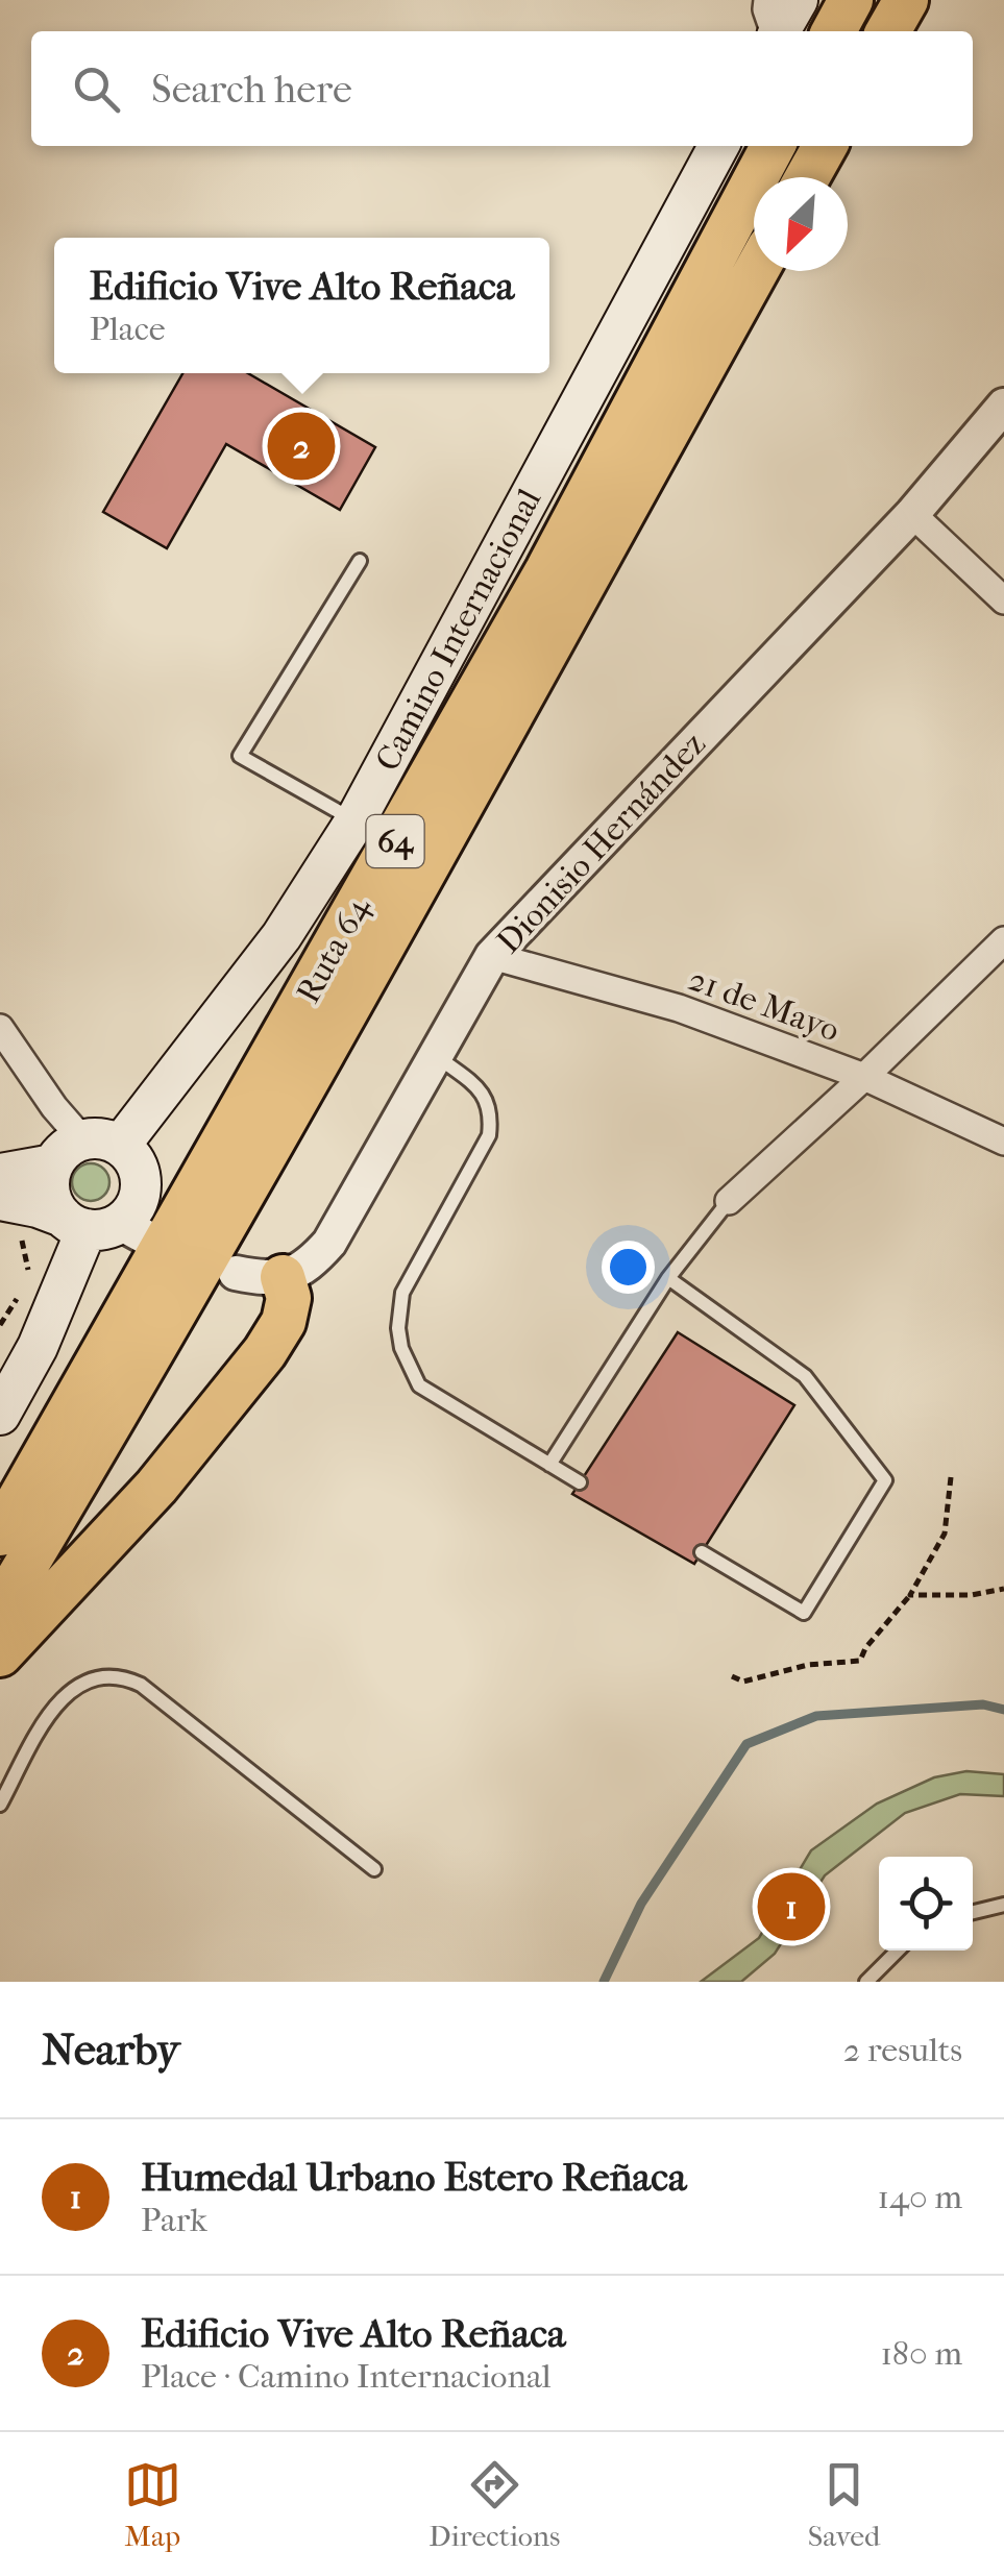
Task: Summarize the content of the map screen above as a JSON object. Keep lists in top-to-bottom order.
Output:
{
  "streets": {
    "highway": ["64", "Ruta 64"],
    "main road": ["Camino Internacional"],
    "street": ["Dionisio Hernández", "21 de Mayo"]
  },
  "crossings": [
    ["Dionisio Hernández", "21 de Mayo"]
  ],
  "north": "bottom left",
  "page": {
    "search": "Search here",
    "popup": ["Edificio Vive Alto Reñaca", "Place"],
    "pins": ["2", "1"],
    "heading": ["Nearby", "2 results"],
    "list": [
      {
        "mark": "1",
        "name": "Humedal Urbano Estero Reñaca",
        "note": "Park",
        "value": "140 m"
      },
      {
        "mark": "2",
        "name": "Edificio Vive Alto Reñaca",
        "note": "Place · Camino Internacional",
        "value": "180 m"
      }
    ],
    "nav": ["Map", "Directions", "Saved"]
  }
}
